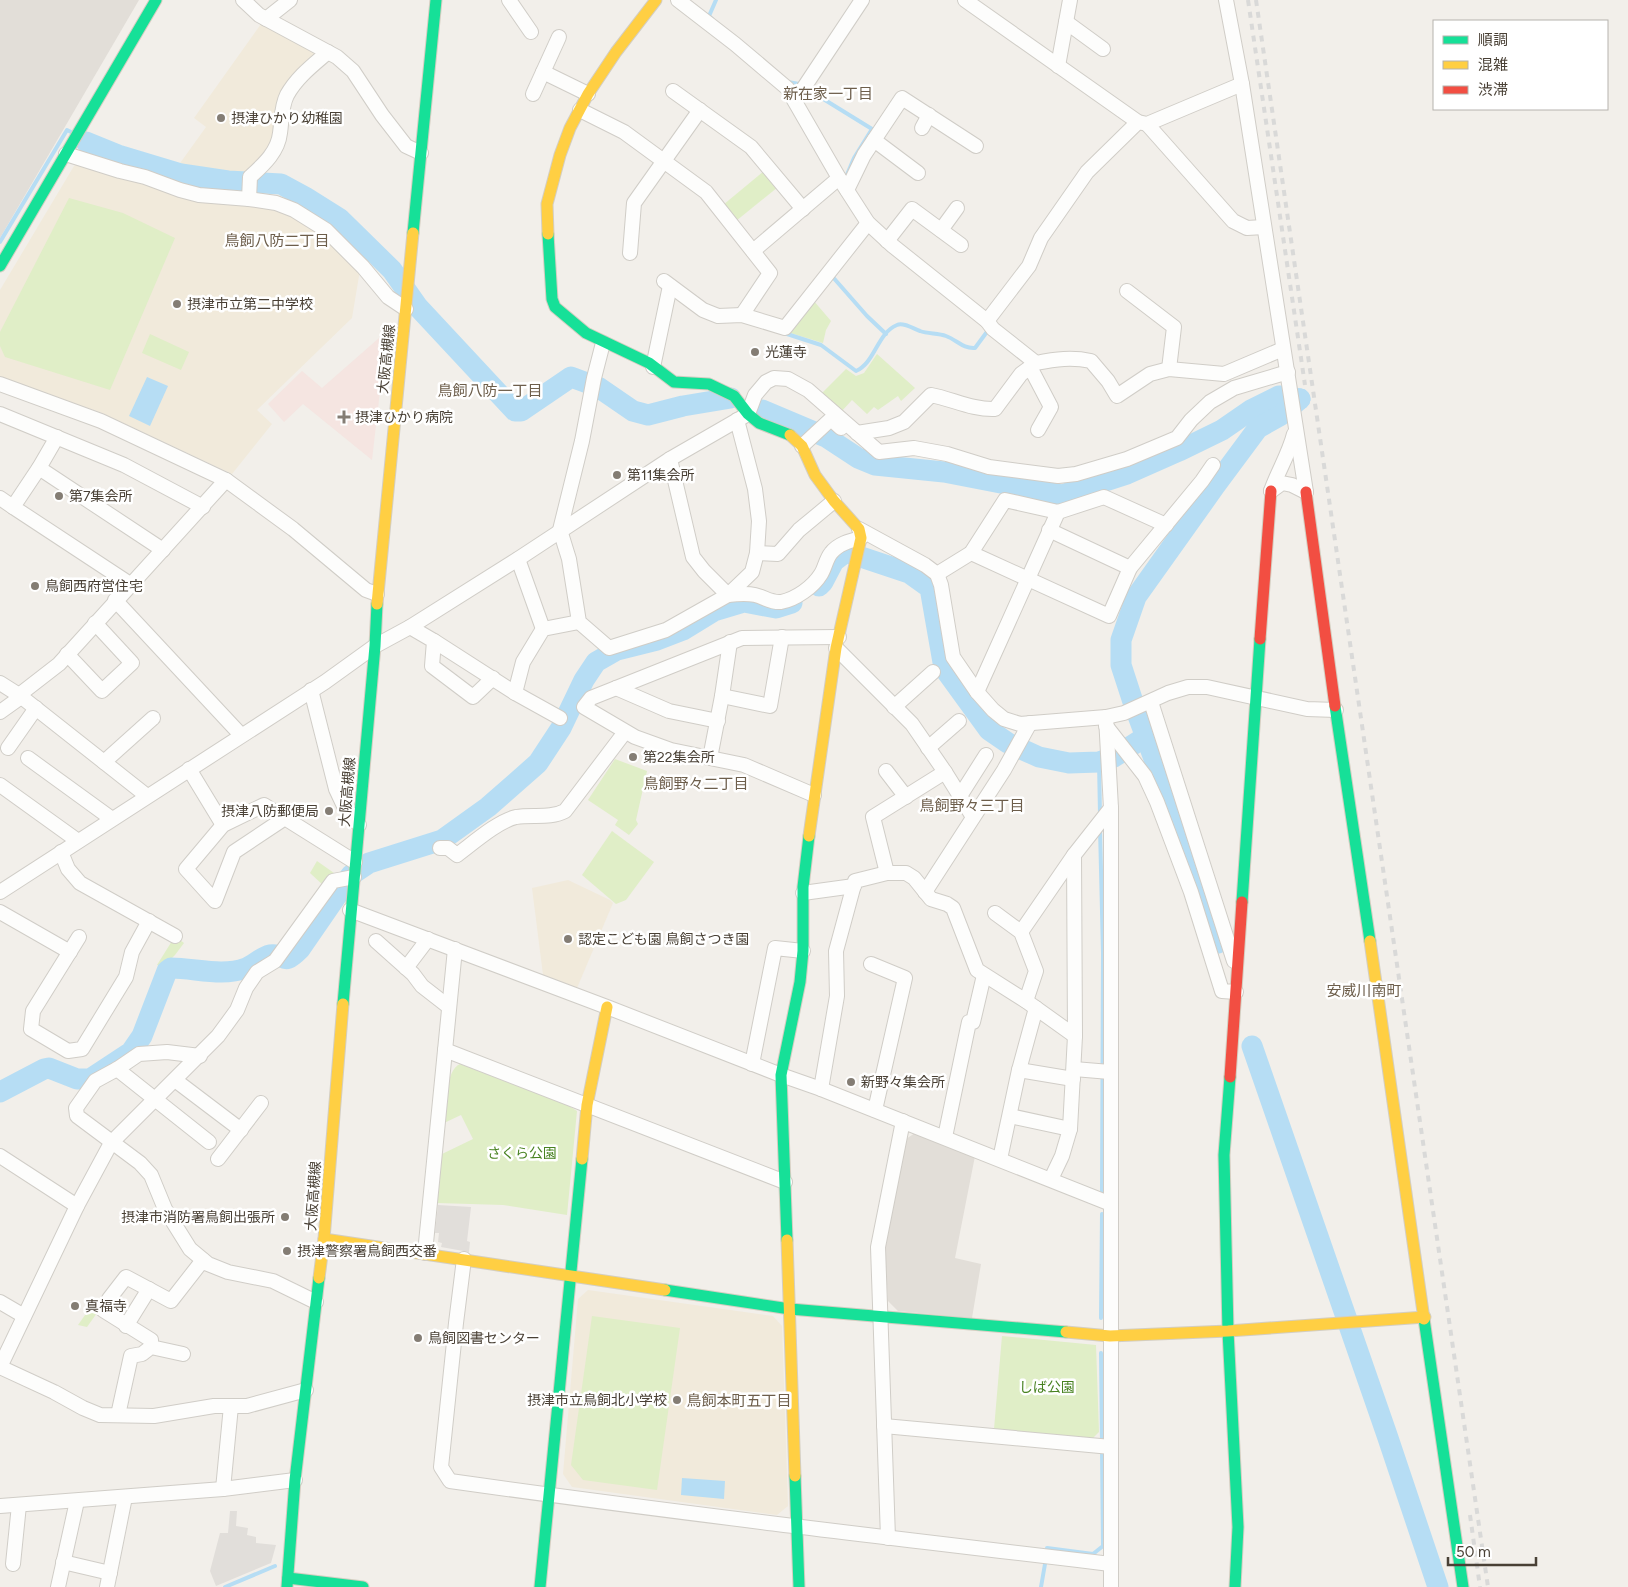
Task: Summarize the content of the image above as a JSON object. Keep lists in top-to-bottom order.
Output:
{
  "streets": {
    "street": ["大阪高槻線"]
  },
  "districts": [
    "新在家一丁目",
    "鳥飼八防二丁目",
    "鳥飼八防一丁目",
    "鳥飼野々二丁目",
    "鳥飼野々三丁目",
    "安威川南町",
    "鳥飼本町五丁目"
  ],
  "parks": ["さくら公園", "しば公園"],
  "places": {
    "other": [
      "摂津ひかり幼稚園",
      "摂津市立第二中学校",
      "光蓮寺",
      "第11集会所",
      "第7集会所",
      "鳥飼西府営住宅",
      "第22集会所",
      "摂津八防郵便局",
      "認定こども園 鳥飼さつき園",
      "新野々集会所",
      "摂津市消防署鳥飼出張所",
      "摂津警察署鳥飼西交番",
      "真福寺",
      "鳥飼図書センター",
      "摂津市立鳥飼北小学校"
    ],
    "health": ["摂津ひかり病院"]
  },
  "legend": ["順調", "混雑", "渋滞"],
  "scale_bar": "50 m"
}
